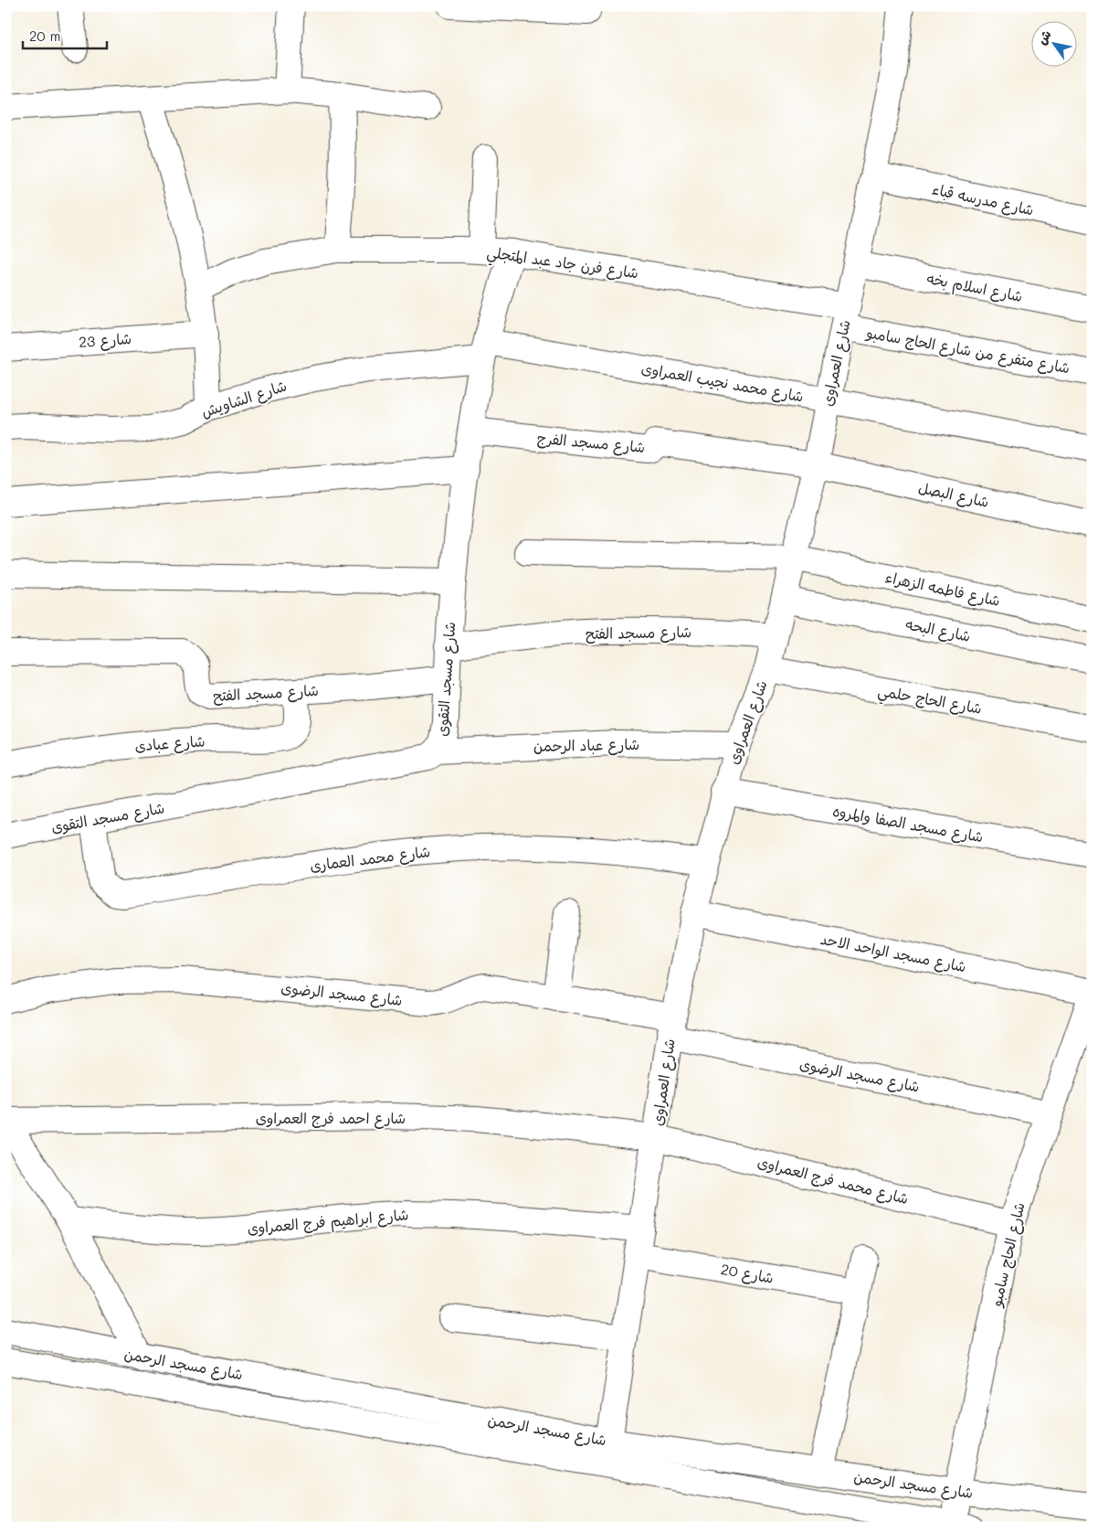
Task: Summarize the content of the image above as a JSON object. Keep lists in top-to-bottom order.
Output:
{
  "streets": {
    "street": [
      "شارع مدرسه قباء",
      "شارع فرن جاد عبد المتجلي",
      "شارع اسلام بخه",
      "شارع 23",
      "شارع متفرع من شارع الحاج سامبو",
      "شارع العمراوى",
      "شارع محمد نجيب العمراوى",
      "شارع الشاويش",
      "شارع مسجد الفرج",
      "شارع البصل",
      "شارع فاطمه الزهراء",
      "شارع البحه",
      "شارع مسجد الفتح",
      "شارع مسجد التقوى",
      "شارع الحاج حلمي",
      "شارع عبادى",
      "شارع عباد الرحمن",
      "شارع مسجد الصفا والمروه",
      "شارع محمد العمارى",
      "شارع مسجد الواحد الاحد",
      "شارع مسجد الرضوى",
      "شارع احمد فرج العمراوى",
      "شارع محمد فرج العمراوى",
      "شارع ابراهيم فرج العمراوى",
      "شارع الحاج سامبو",
      "شارع 20",
      "شارع مسجد الرحمن"
    ]
  },
  "crossings": [
    ["شارع مدرسه قباء", "شارع العمراوى"],
    ["شارع فرن جاد عبد المتجلي", "شارع متفرع من شارع الحاج سامبو"],
    ["شارع فرن جاد عبد المتجلي", "شارع العمراوى"],
    ["شارع فرن جاد عبد المتجلي", "شارع مسجد التقوى"],
    ["شارع اسلام بخه", "شارع العمراوى"],
    ["شارع متفرع من شارع الحاج سامبو", "شارع العمراوى"],
    ["شارع العمراوى", "شارع محمد نجيب العمراوى"],
    ["شارع العمراوى", "شارع مسجد الفرج"],
    ["شارع العمراوى", "شارع البصل"],
    ["شارع العمراوى", "شارع فاطمه الزهراء"],
    ["شارع العمراوى", "شارع البحه"],
    ["شارع العمراوى", "شارع مسجد الفتح"],
    ["شارع العمراوى", "شارع الحاج حلمي"],
    ["شارع العمراوى", "شارع عباد الرحمن"],
    ["شارع العمراوى", "شارع مسجد الصفا والمروه"],
    ["شارع العمراوى", "شارع محمد العمارى"],
    ["شارع العمراوى", "شارع مسجد الواحد الاحد"],
    ["شارع العمراوى", "شارع مسجد الرضوى"],
    ["شارع العمراوى", "شارع احمد فرج العمراوى"],
    ["شارع العمراوى", "شارع محمد فرج العمراوى"],
    ["شارع العمراوى", "شارع ابراهيم فرج العمراوى"],
    ["شارع العمراوى", "شارع 20"],
    ["شارع العمراوى", "شارع مسجد الرحمن"],
    ["شارع محمد نجيب العمراوى", "شارع الشاويش"],
    ["شارع محمد نجيب العمراوى", "شارع مسجد التقوى"],
    ["شارع الشاويش", "شارع مسجد التقوى"],
    ["شارع مسجد الفرج", "شارع البصل"],
    ["شارع مسجد الفرج", "شارع مسجد التقوى"],
    ["شارع مسجد الفتح", "شارع مسجد التقوى"],
    ["شارع مسجد الفتح", "شارع عبادى"],
    ["شارع مسجد التقوى", "شارع عباد الرحمن"],
    ["شارع مسجد التقوى", "شارع محمد العمارى"],
    ["شارع مسجد الواحد الاحد", "شارع الحاج سامبو"],
    ["شارع مسجد الرضوى", "شارع الحاج سامبو"],
    ["شارع احمد فرج العمراوى", "شارع محمد فرج العمراوى"],
    ["شارع محمد فرج العمراوى", "شارع الحاج سامبو"],
    ["شارع الحاج سامبو", "شارع مسجد الرحمن"]
  ],
  "scale_bar": "20 m",
  "north": "top left"
}
